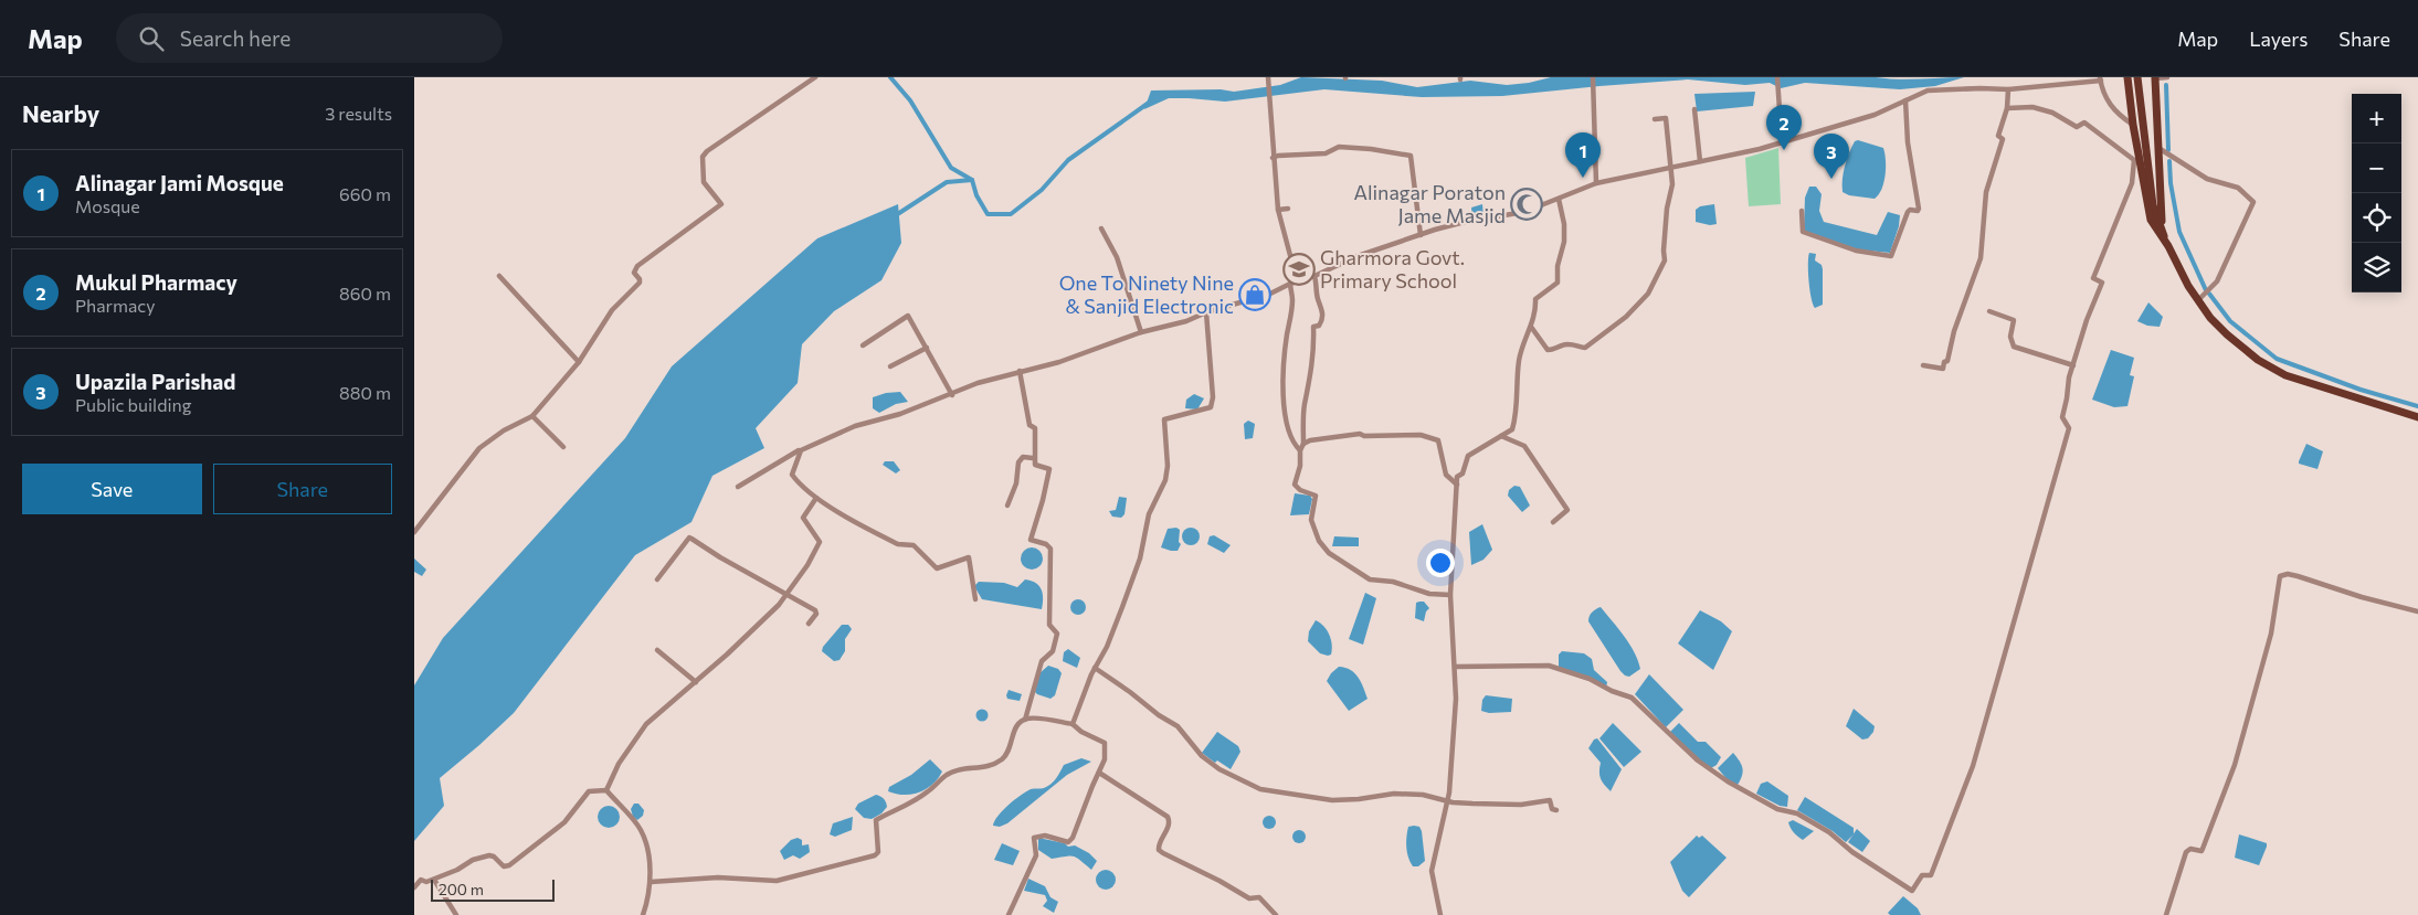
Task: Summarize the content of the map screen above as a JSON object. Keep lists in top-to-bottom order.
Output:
{
  "places": {
    "mosque": ["Alinagar Poraton Jame Masjid"],
    "school or university": ["Gharmora Govt. Primary School"],
    "shop": ["One To Ninety Nine & Sanjid Electronic"]
  },
  "scale_bar": "200 m",
  "page": {
    "header": "Map",
    "search": "Search here",
    "nav": ["Map", "Layers", "Share"],
    "heading": ["Nearby", "3 results"],
    "map_buttons": ["+", "−"],
    "pins": ["2", "1", "3"],
    "list": [
      {
        "mark": "1",
        "name": "Alinagar Jami Mosque",
        "note": "Mosque",
        "value": "660 m"
      },
      {
        "mark": "2",
        "name": "Mukul Pharmacy",
        "note": "Pharmacy",
        "value": "860 m"
      },
      {
        "mark": "3",
        "name": "Upazila Parishad",
        "note": "Public building",
        "value": "880 m"
      }
    ],
    "buttons": ["Save", "Share"],
    "scale": "200 m"
  }
}
